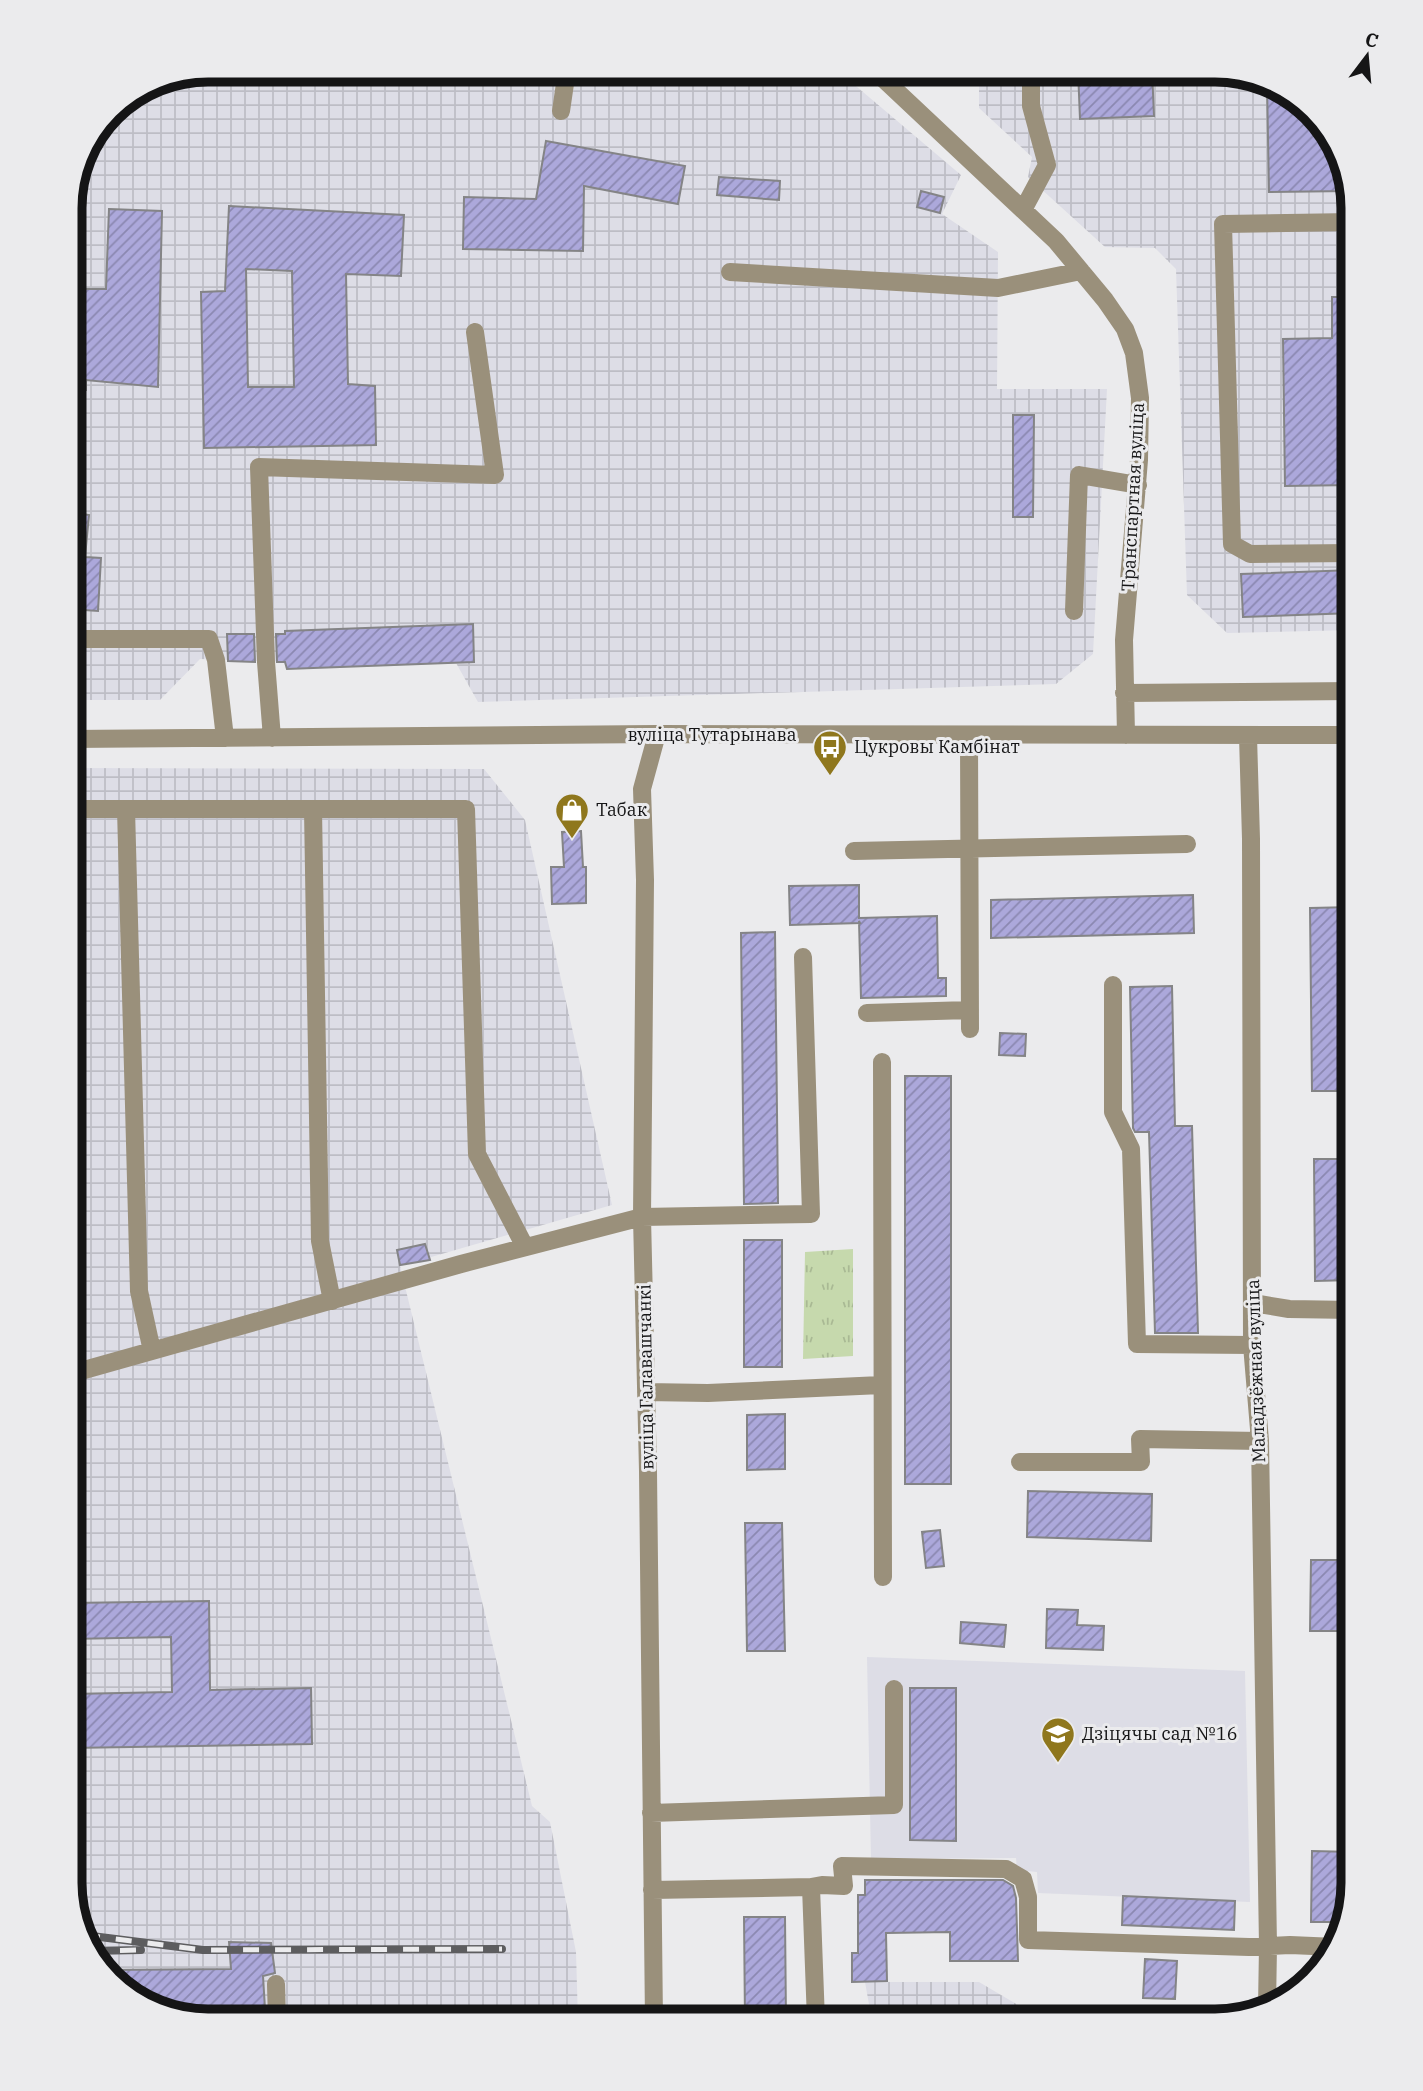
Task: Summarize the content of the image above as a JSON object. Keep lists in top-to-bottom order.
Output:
{
  "streets": {
    "street": [
      "Транспартная вуліца",
      "вуліца Тутарынава",
      "Маладзёжная вуліца",
      "вуліца Галавашчанкі"
    ]
  },
  "crossings": [
    ["Транспартная вуліца", "вуліца Тутарынава"],
    ["вуліца Тутарынава", "Маладзёжная вуліца"],
    ["вуліца Тутарынава", "вуліца Галавашчанкі"]
  ],
  "places": {
    "bus stop": ["Цукровы Камбінат"],
    "shop": ["Табак"],
    "school or university": ["Дзіцячы сад №16"]
  },
  "north": "top"
}
